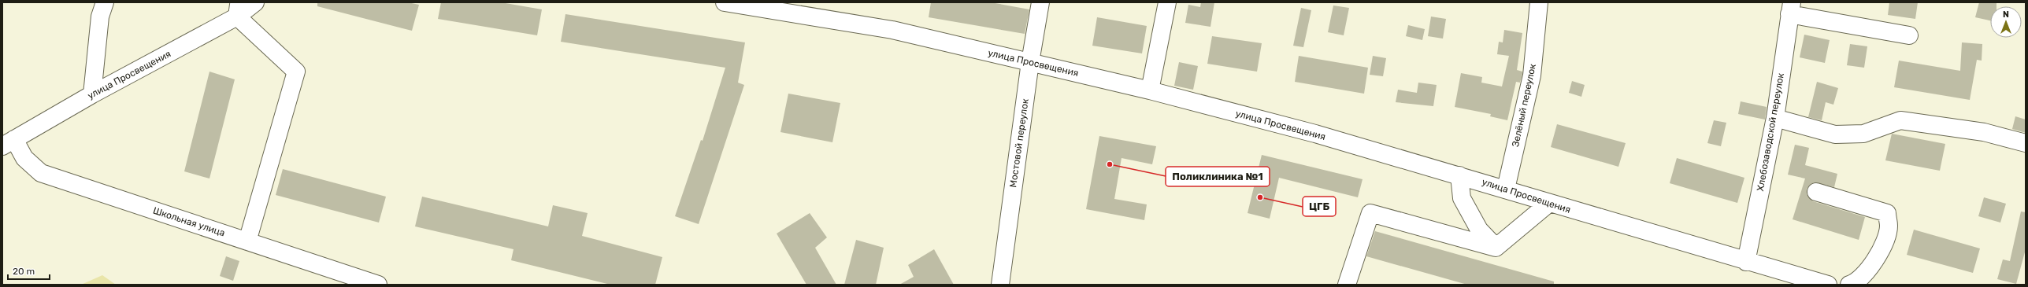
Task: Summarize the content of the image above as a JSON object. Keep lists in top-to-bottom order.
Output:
{
  "streets": {
    "street": [
      "улица Просвещения",
      "Зелёный переулок",
      "Хлебозаводской переулок",
      "Мостовой переулок",
      "Школьная улица"
    ]
  },
  "crossings": [
    ["улица Просвещения", "Зелёный переулок"],
    ["улица Просвещения", "Хлебозаводской переулок"],
    ["улица Просвещения", "Мостовой переулок"],
    ["улица Просвещения", "Школьная улица"]
  ],
  "places": ["Поликлиника №1", "ЦГБ"],
  "scale_bar": "20 m",
  "north": "top"
}
